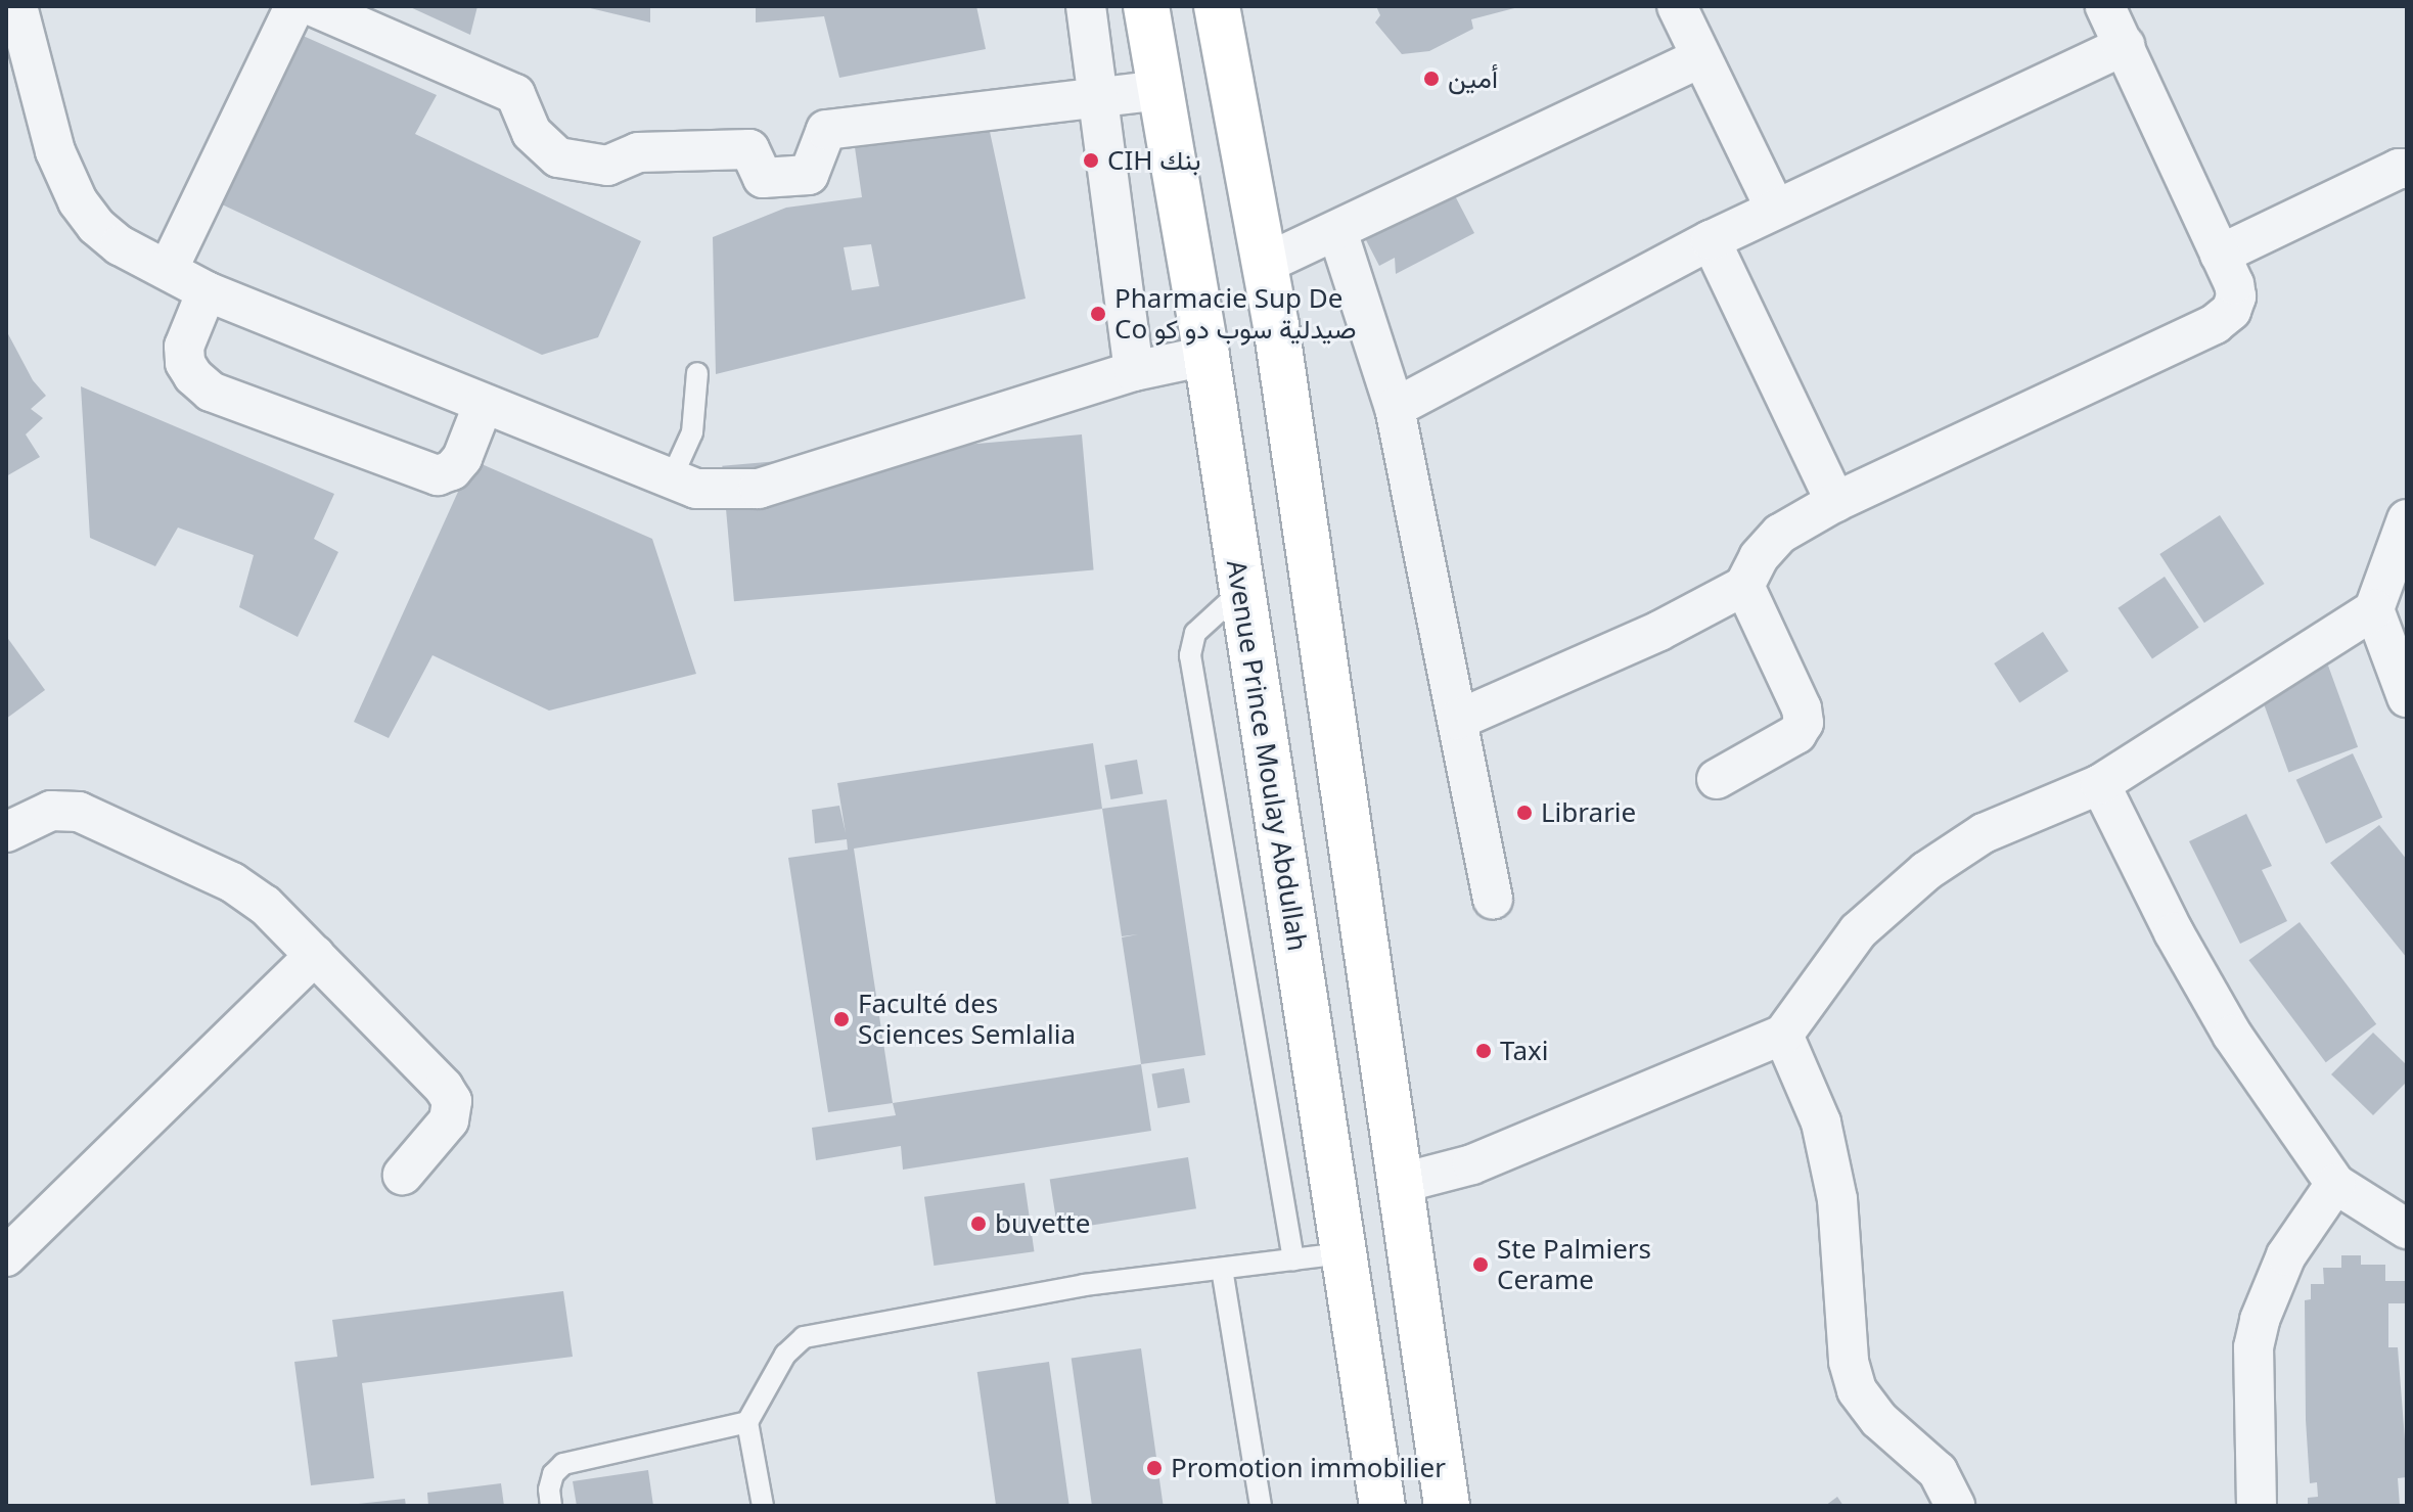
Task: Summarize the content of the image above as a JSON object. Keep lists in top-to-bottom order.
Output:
{
  "streets": {
    "main road": ["Avenue Prince Moulay Abdullah"]
  },
  "places": [
    "أمين",
    "CIH بنك",
    "Pharmacie Sup De Co صيدلية سوب دو كو",
    "Librarie",
    "Faculté des Sciences Semlalia",
    "Taxi",
    "buvette",
    "Ste Palmiers Cerame",
    "Promotion immobilier"
  ]
}
